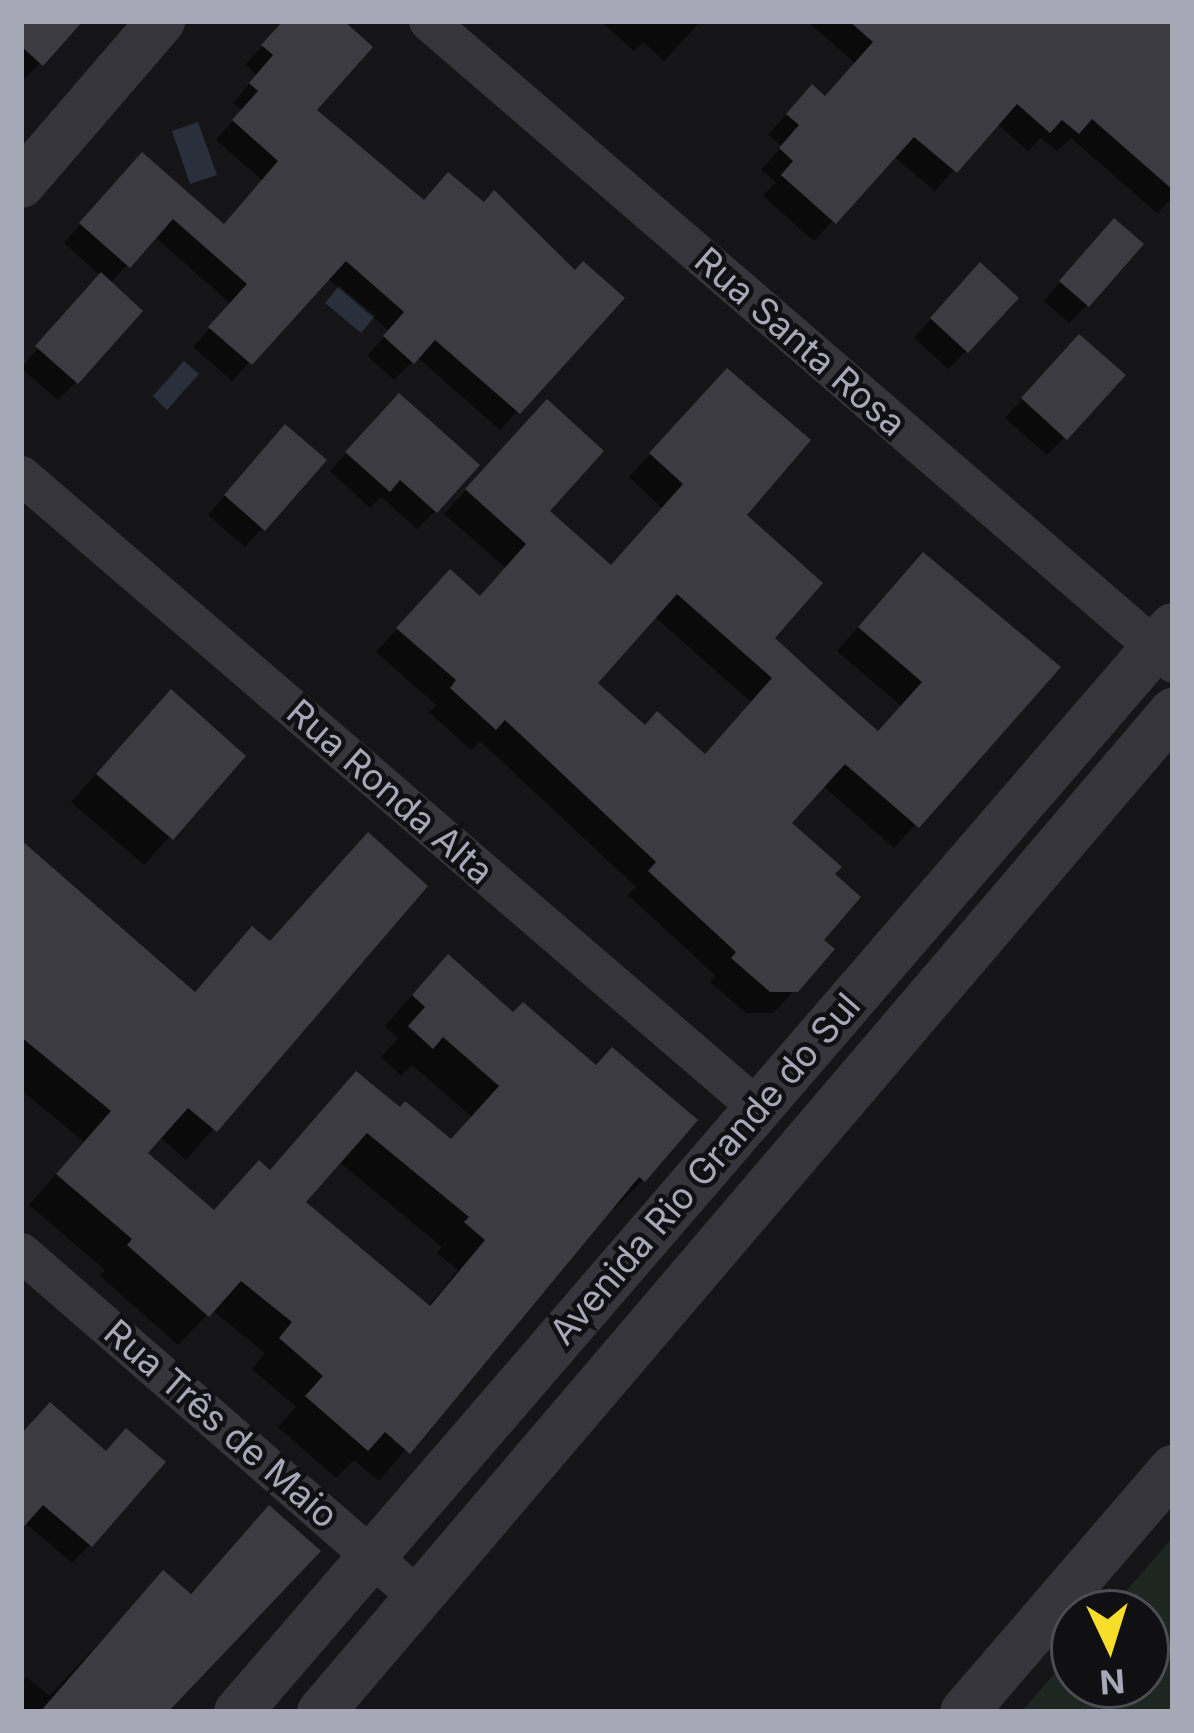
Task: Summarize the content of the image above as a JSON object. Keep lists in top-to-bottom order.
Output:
{
  "streets": {
    "street": [
      "Rua Santa Rosa",
      "Rua Ronda Alta",
      "Avenida Rio Grande do Sul",
      "Rua Três de Maio"
    ]
  },
  "crossings": [
    ["Rua Santa Rosa", "Avenida Rio Grande do Sul"],
    ["Rua Ronda Alta", "Avenida Rio Grande do Sul"],
    ["Avenida Rio Grande do Sul", "Rua Três de Maio"]
  ],
  "north": "bottom"
}
